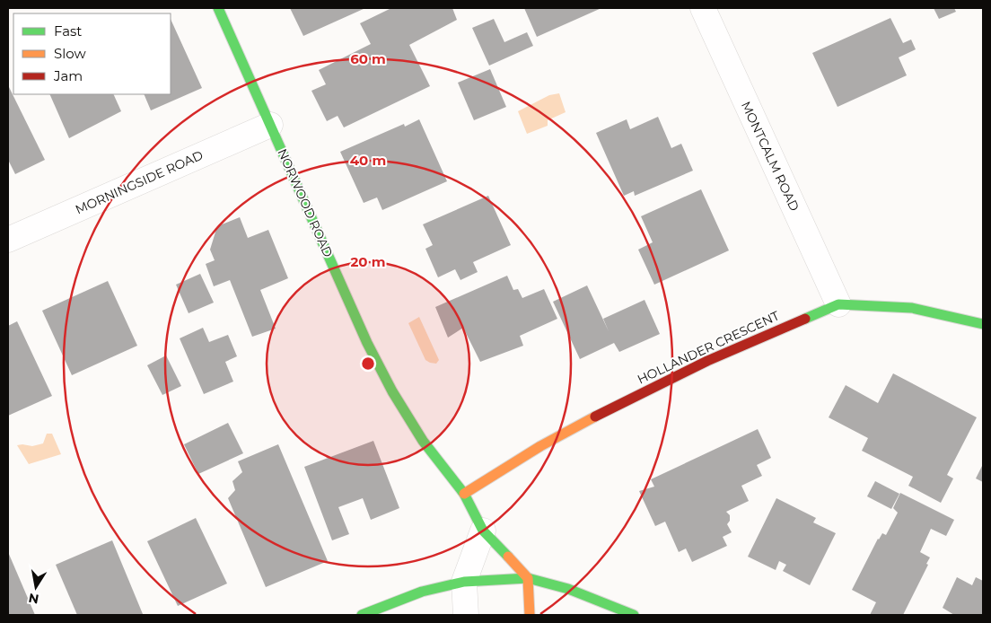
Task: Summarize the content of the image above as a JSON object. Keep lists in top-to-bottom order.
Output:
{
  "streets": {
    "street": [
      "MONTCALM ROAD",
      "MORNINGSIDE ROAD",
      "NORWOOD ROAD",
      "HOLLANDER CRESCENT"
    ]
  },
  "crossings": [
    ["MONTCALM ROAD", "HOLLANDER CRESCENT"],
    ["MORNINGSIDE ROAD", "NORWOOD ROAD"],
    ["NORWOOD ROAD", "HOLLANDER CRESCENT"]
  ],
  "legend": ["Fast", "Slow", "Jam"],
  "north": "bottom",
  "rings": ["60 m", "40 m", "20 m"]
}
